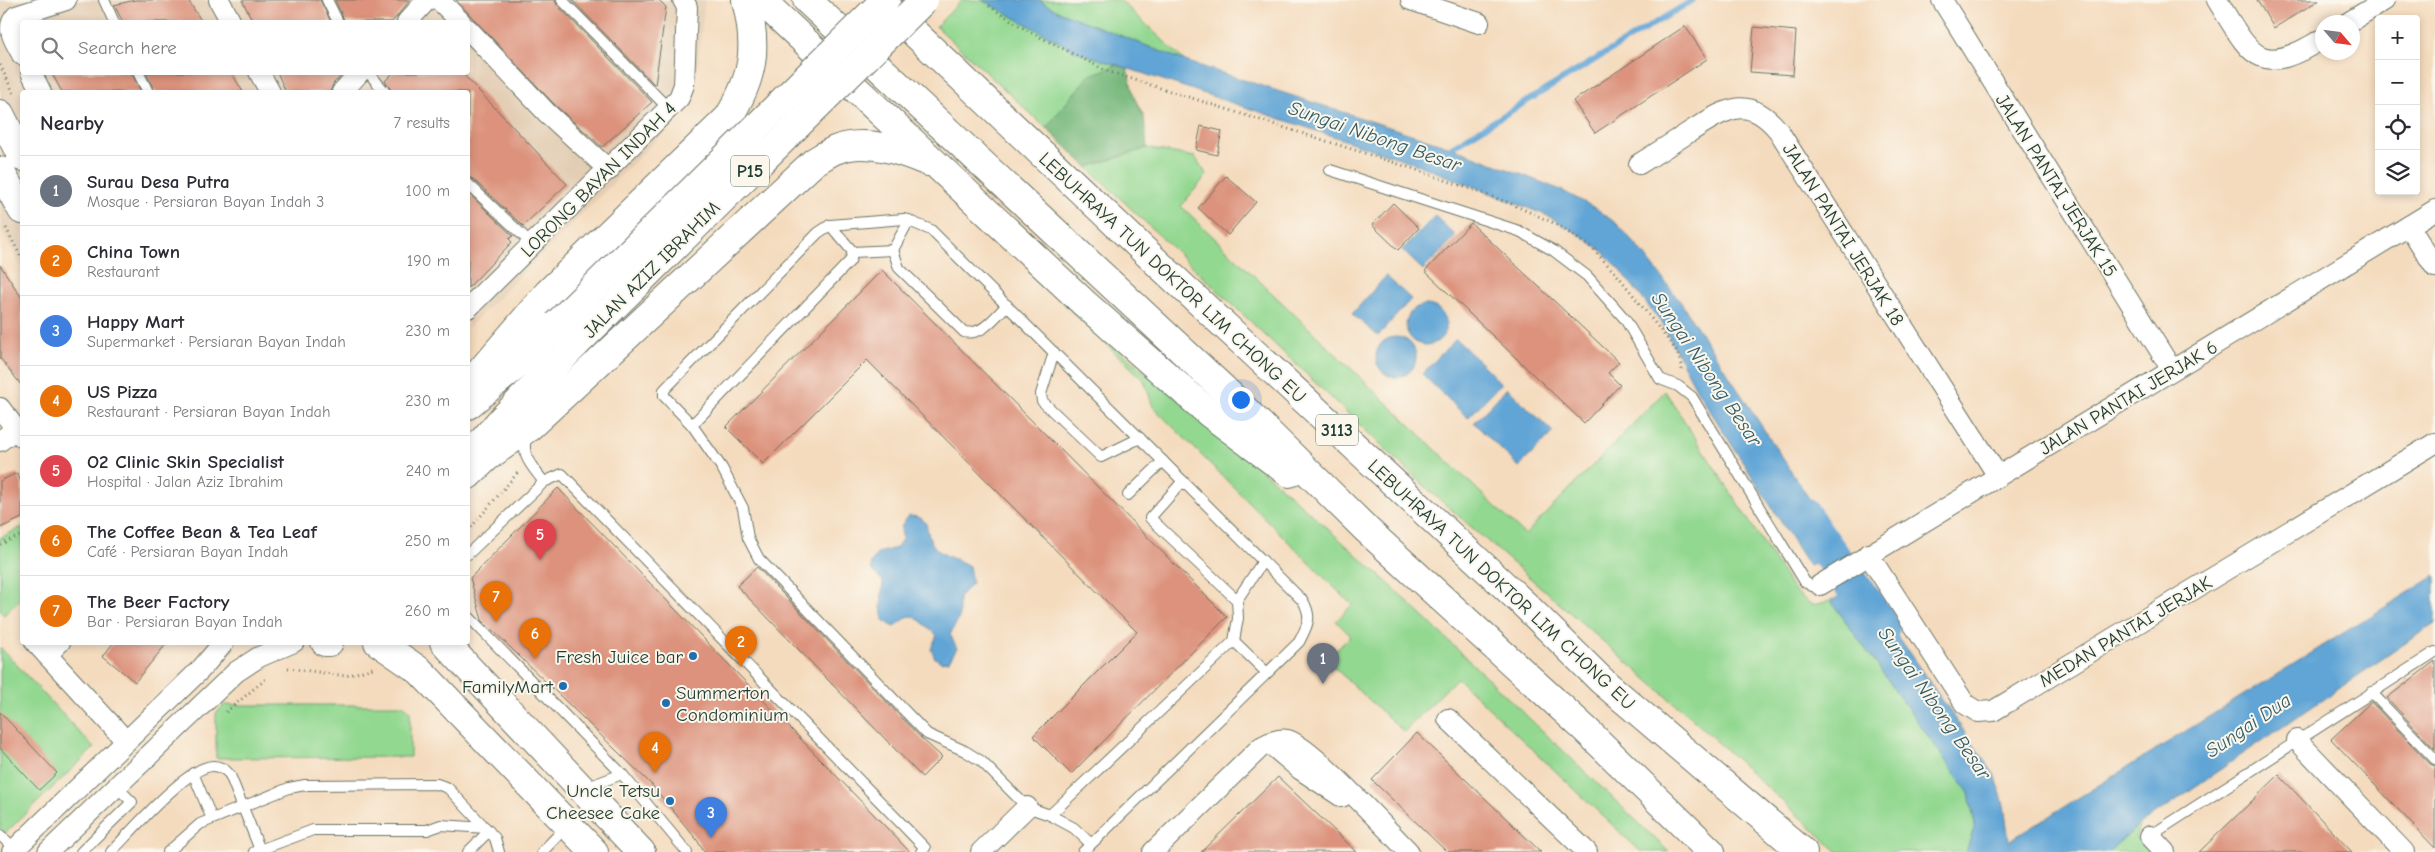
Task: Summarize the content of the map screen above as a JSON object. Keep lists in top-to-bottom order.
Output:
{
  "streets": {
    "main road": [
      "P15",
      "JALAN AZIZ IBRAHIM",
      "LEBUHRAYA TUN DOKTOR LIM CHONG EU",
      "3113"
    ],
    "street": [
      "LORONG BAYAN INDAH 4",
      "JALAN PANTAI JERJAK 15",
      "JALAN PANTAI JERJAK 18",
      "JALAN PANTAI JERJAK 6",
      "MEDAN PANTAI JERJAK"
    ]
  },
  "crossings": [
    ["JALAN PANTAI JERJAK 15", "JALAN PANTAI JERJAK 6"],
    ["JALAN PANTAI JERJAK 18", "JALAN PANTAI JERJAK 6"],
    ["JALAN PANTAI JERJAK 6", "MEDAN PANTAI JERJAK"]
  ],
  "water": ["Sungai Nibong Besar", "Sungai Dua"],
  "places": [
    "Fresh Juice bar",
    "FamilyMart",
    "Summerton Condominium",
    "Uncle Tetsu Cheesee Cake"
  ],
  "north": "bottom right",
  "page": {
    "map_buttons": ["+", "−"],
    "search": "Search here",
    "heading": ["Nearby", "7 results"],
    "list": [
      {
        "mark": "1",
        "name": "Surau Desa Putra",
        "note": "Mosque · Persiaran Bayan Indah 3",
        "value": "100 m"
      },
      {
        "mark": "2",
        "name": "China Town",
        "note": "Restaurant",
        "value": "190 m"
      },
      {
        "mark": "3",
        "name": "Happy Mart",
        "note": "Supermarket · Persiaran Bayan Indah",
        "value": "230 m"
      },
      {
        "mark": "4",
        "name": "US Pizza",
        "note": "Restaurant · Persiaran Bayan Indah",
        "value": "230 m"
      },
      {
        "mark": "5",
        "name": "O2 Clinic Skin Specialist",
        "note": "Hospital · Jalan Aziz Ibrahim",
        "value": "240 m"
      },
      {
        "mark": "6",
        "name": "The Coffee Bean & Tea Leaf",
        "note": "Café · Persiaran Bayan Indah",
        "value": "250 m"
      },
      {
        "mark": "7",
        "name": "The Beer Factory",
        "note": "Bar · Persiaran Bayan Indah",
        "value": "260 m"
      }
    ],
    "pins": [
      "5",
      "7",
      "6",
      "2",
      "1",
      "4",
      "3"
    ]
  }
}
